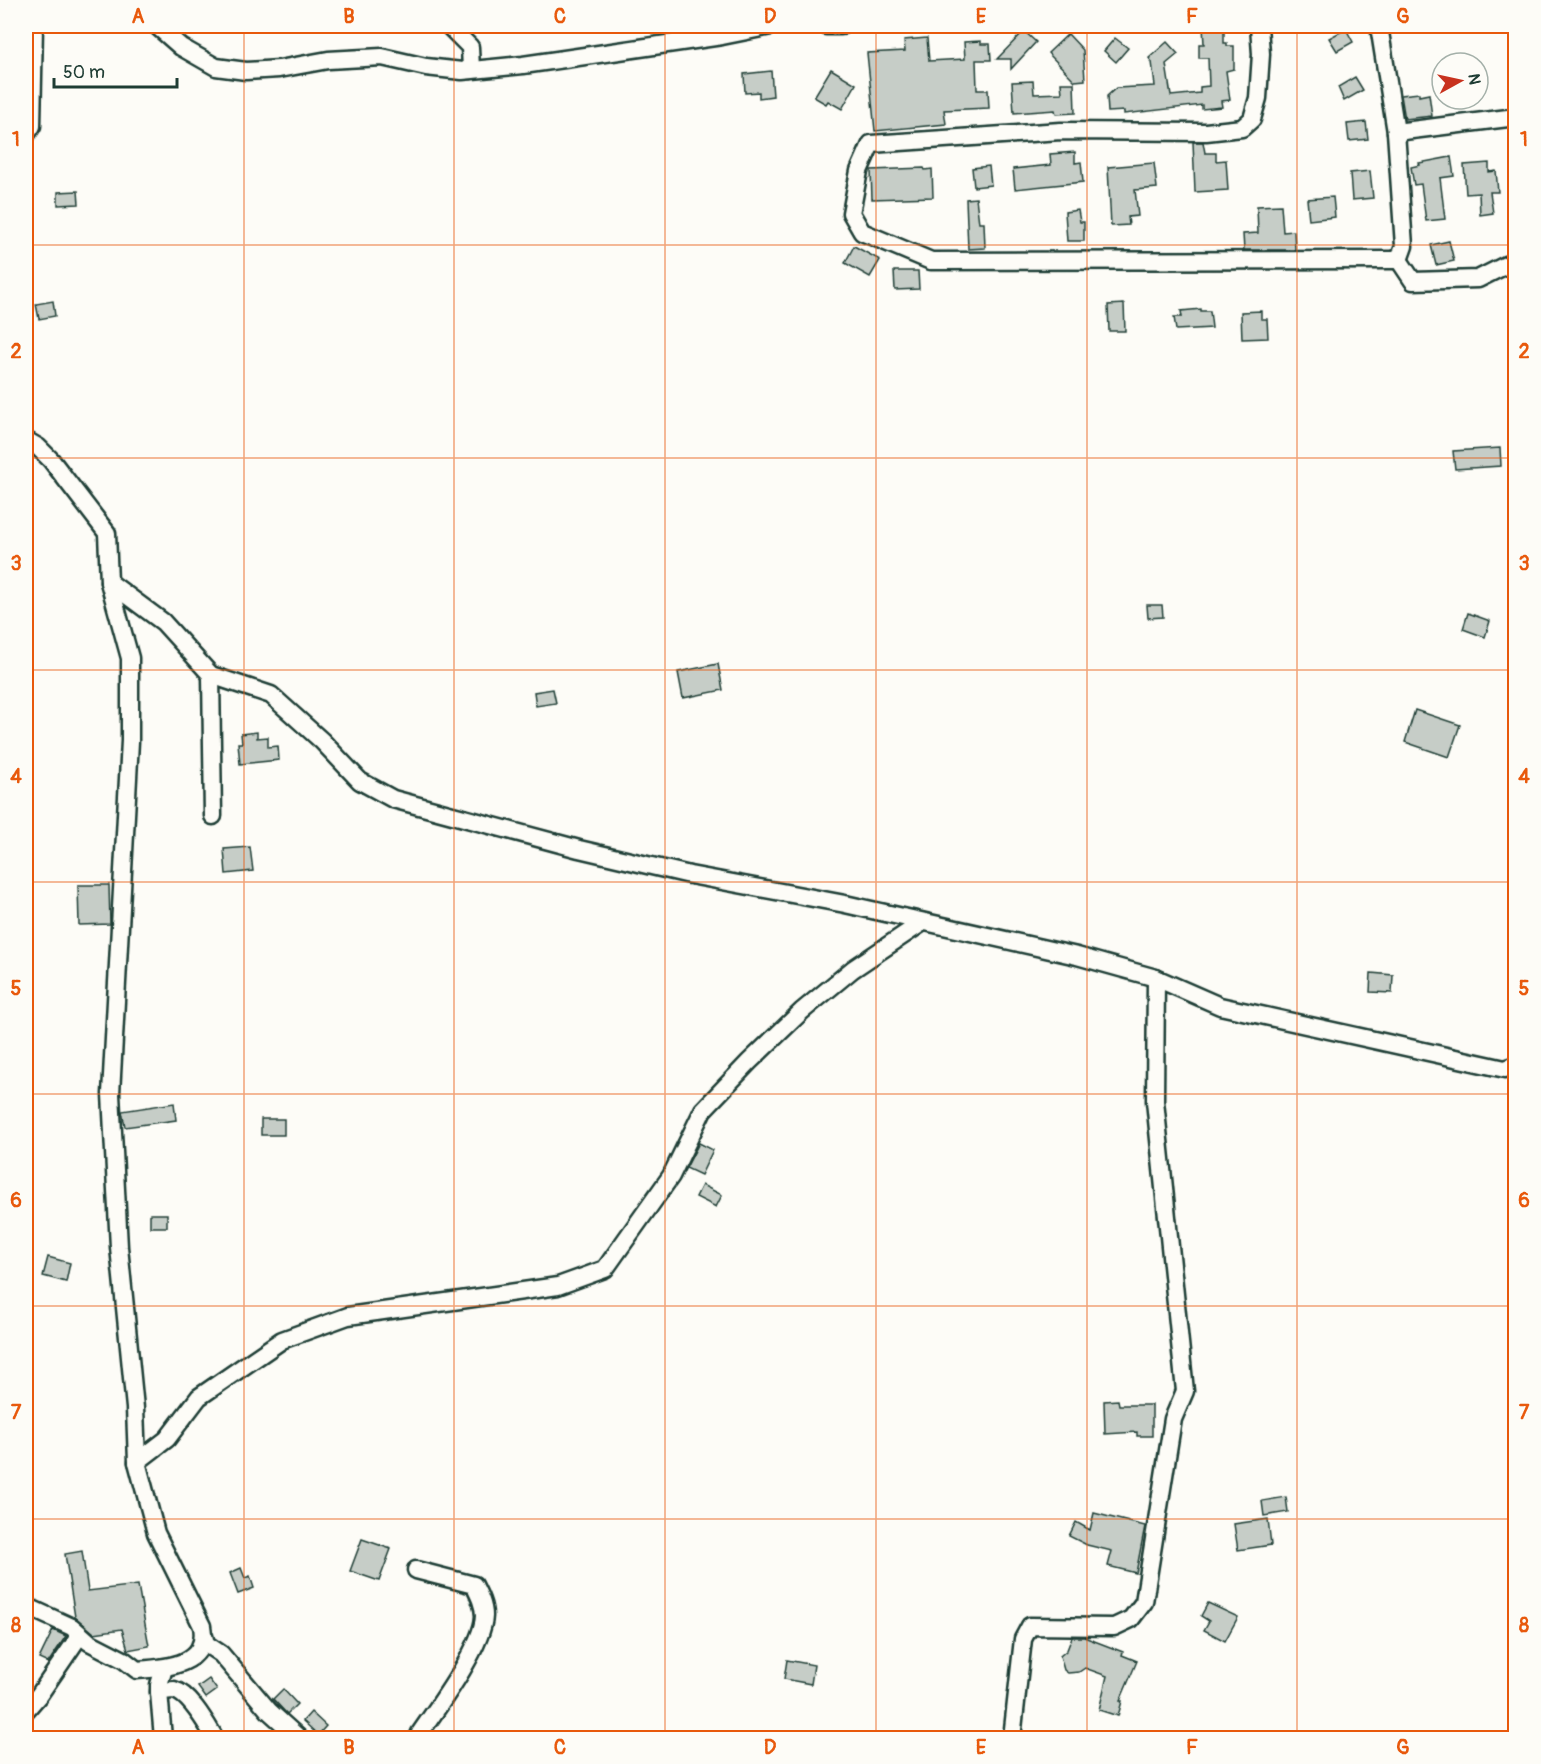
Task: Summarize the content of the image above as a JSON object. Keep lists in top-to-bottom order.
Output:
{
  "scale_bar": "50 m",
  "north": "right",
  "grid": {
    "columns": [
      "A",
      "B",
      "C",
      "D",
      "E",
      "F",
      "G"
    ],
    "rows": [
      "1",
      "2",
      "3",
      "4",
      "5",
      "6",
      "7",
      "8"
    ]
  }
}
